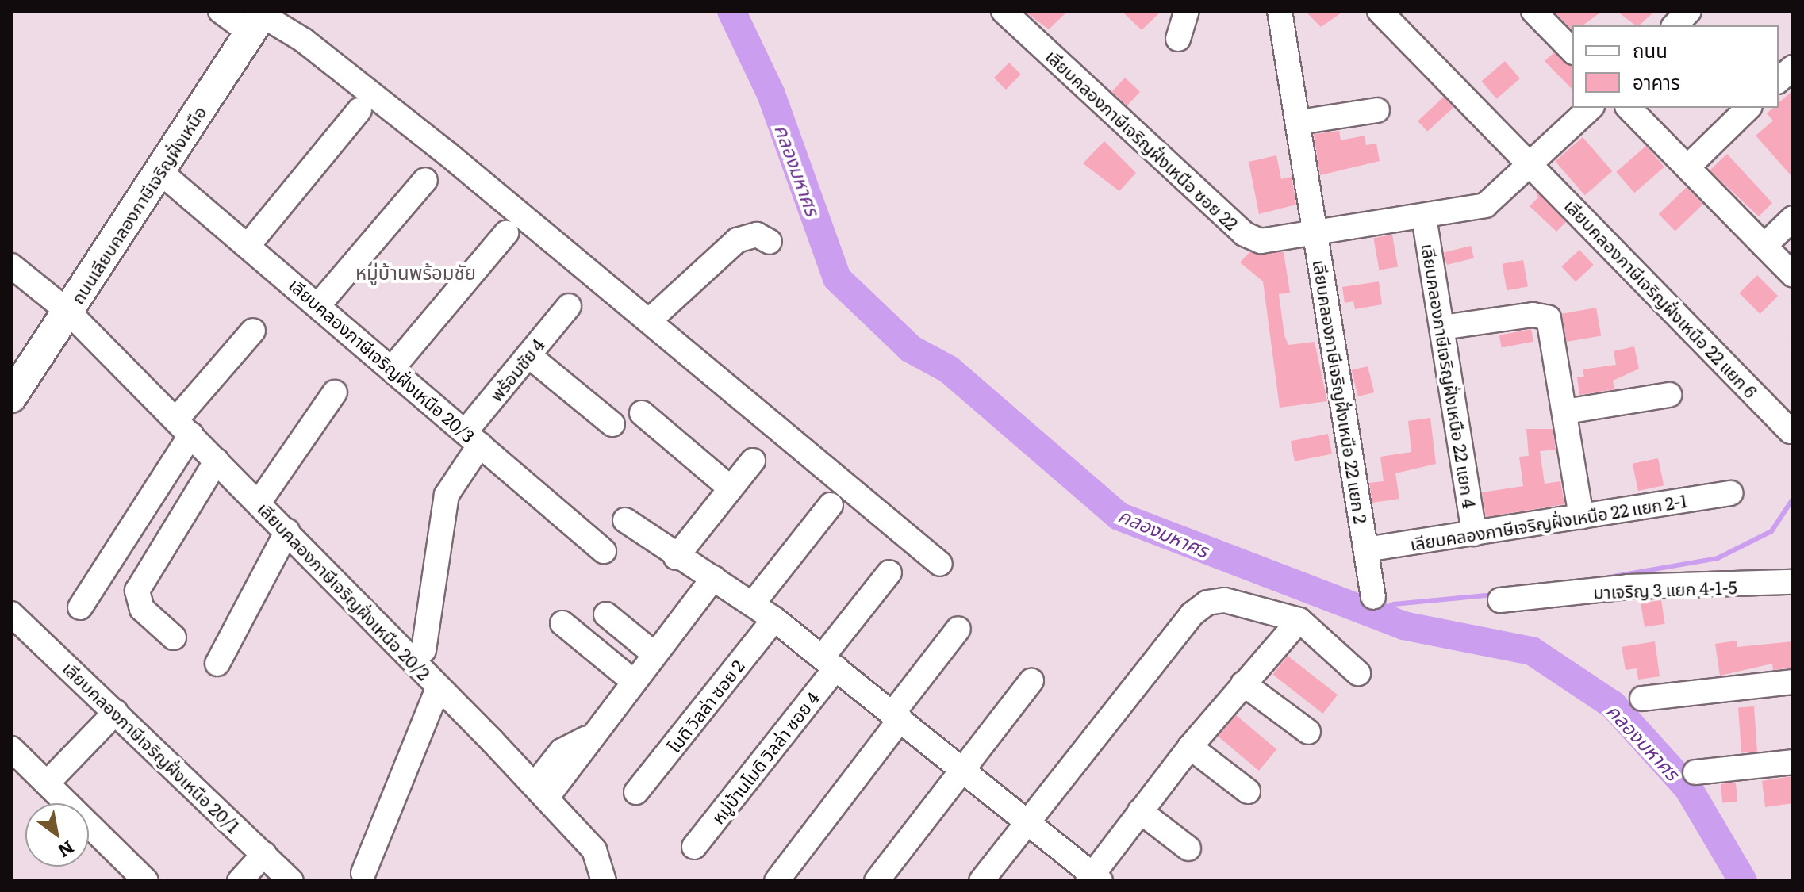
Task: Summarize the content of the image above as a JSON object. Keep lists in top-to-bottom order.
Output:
{
  "streets": {
    "main road": ["ถนนเลียบคลองภาษีเจริญฝั่งเหนือ"],
    "street": [
      "เลียบคลองภาษีเจริญฝั่งเหนือ ซอย 22",
      "เลียบคลองภาษีเจริญฝั่งเหนือ 22 แยก 6",
      "เลียบคลองภาษีเจริญฝั่งเหนือ 20/3",
      "พร้อมชัย 4",
      "เลียบคลองภาษีเจริญฝั่งเหนือ 22 แยก 4",
      "เลียบคลองภาษีเจริญฝั่งเหนือ 22 แยก 2",
      "เลียบคลองภาษีเจริญฝั่งเหนือ 22 แยก 2-1",
      "มาเจริญ 3 แยก 4-1-5",
      "เลียบคลองภาษีเจริญฝั่งเหนือ 20/2",
      "โมดิ วิลล่า ซอย 2",
      "เลียบคลองภาษีเจริญฝั่งเหนือ 20/1",
      "หมู่บ้านโมดิ วิลล่า ซอย 4"
    ]
  },
  "crossings": [
    ["เลียบคลองภาษีเจริญฝั่งเหนือ ซอย 22", "เลียบคลองภาษีเจริญฝั่งเหนือ 22 แยก 6"],
    ["เลียบคลองภาษีเจริญฝั่งเหนือ ซอย 22", "เลียบคลองภาษีเจริญฝั่งเหนือ 22 แยก 4"],
    ["เลียบคลองภาษีเจริญฝั่งเหนือ ซอย 22", "เลียบคลองภาษีเจริญฝั่งเหนือ 22 แยก 2"],
    ["ถนนเลียบคลองภาษีเจริญฝั่งเหนือ", "เลียบคลองภาษีเจริญฝั่งเหนือ 20/3"],
    ["ถนนเลียบคลองภาษีเจริญฝั่งเหนือ", "เลียบคลองภาษีเจริญฝั่งเหนือ 20/2"],
    ["เลียบคลองภาษีเจริญฝั่งเหนือ 20/3", "พร้อมชัย 4"],
    ["เลียบคลองภาษีเจริญฝั่งเหนือ 22 แยก 4", "เลียบคลองภาษีเจริญฝั่งเหนือ 22 แยก 2-1"],
    ["เลียบคลองภาษีเจริญฝั่งเหนือ 22 แยก 2", "เลียบคลองภาษีเจริญฝั่งเหนือ 22 แยก 2-1"]
  ],
  "districts": ["หมู่บ้านพร้อมชัย"],
  "water": ["คลองมหาศร"],
  "legend": ["ถนน", "อาคาร"],
  "north": "bottom right"
}
